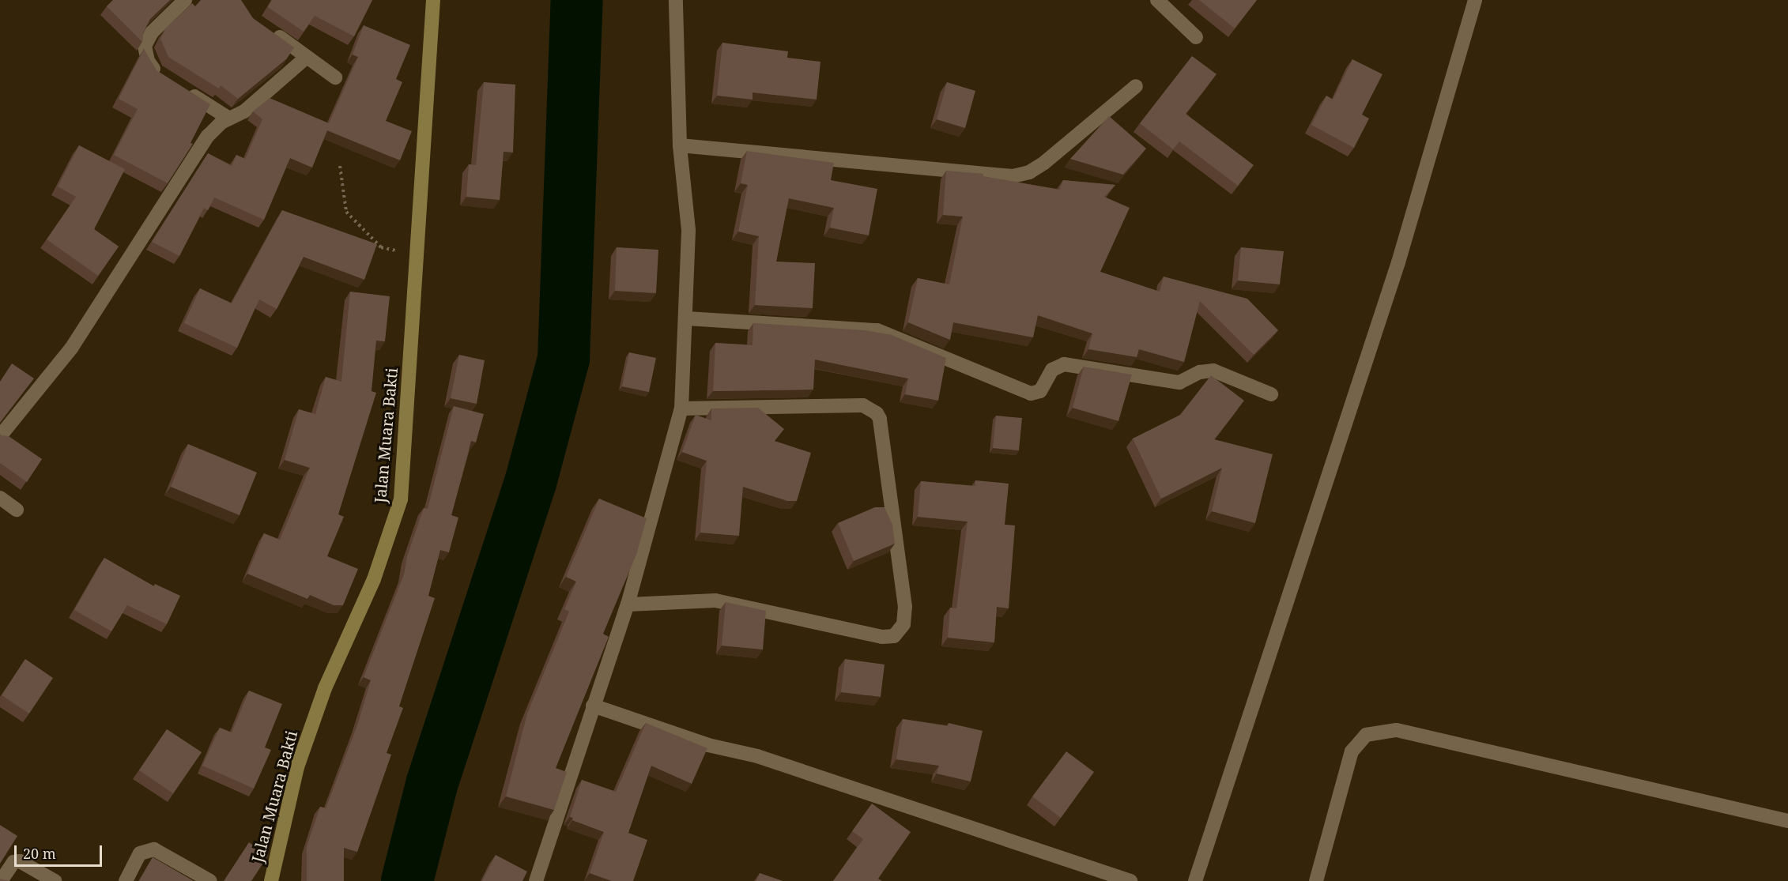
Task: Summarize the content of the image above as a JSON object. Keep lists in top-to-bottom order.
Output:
{
  "streets": {
    "street": ["Jalan Muara Bakti"]
  },
  "scale_bar": "20 m"
}
